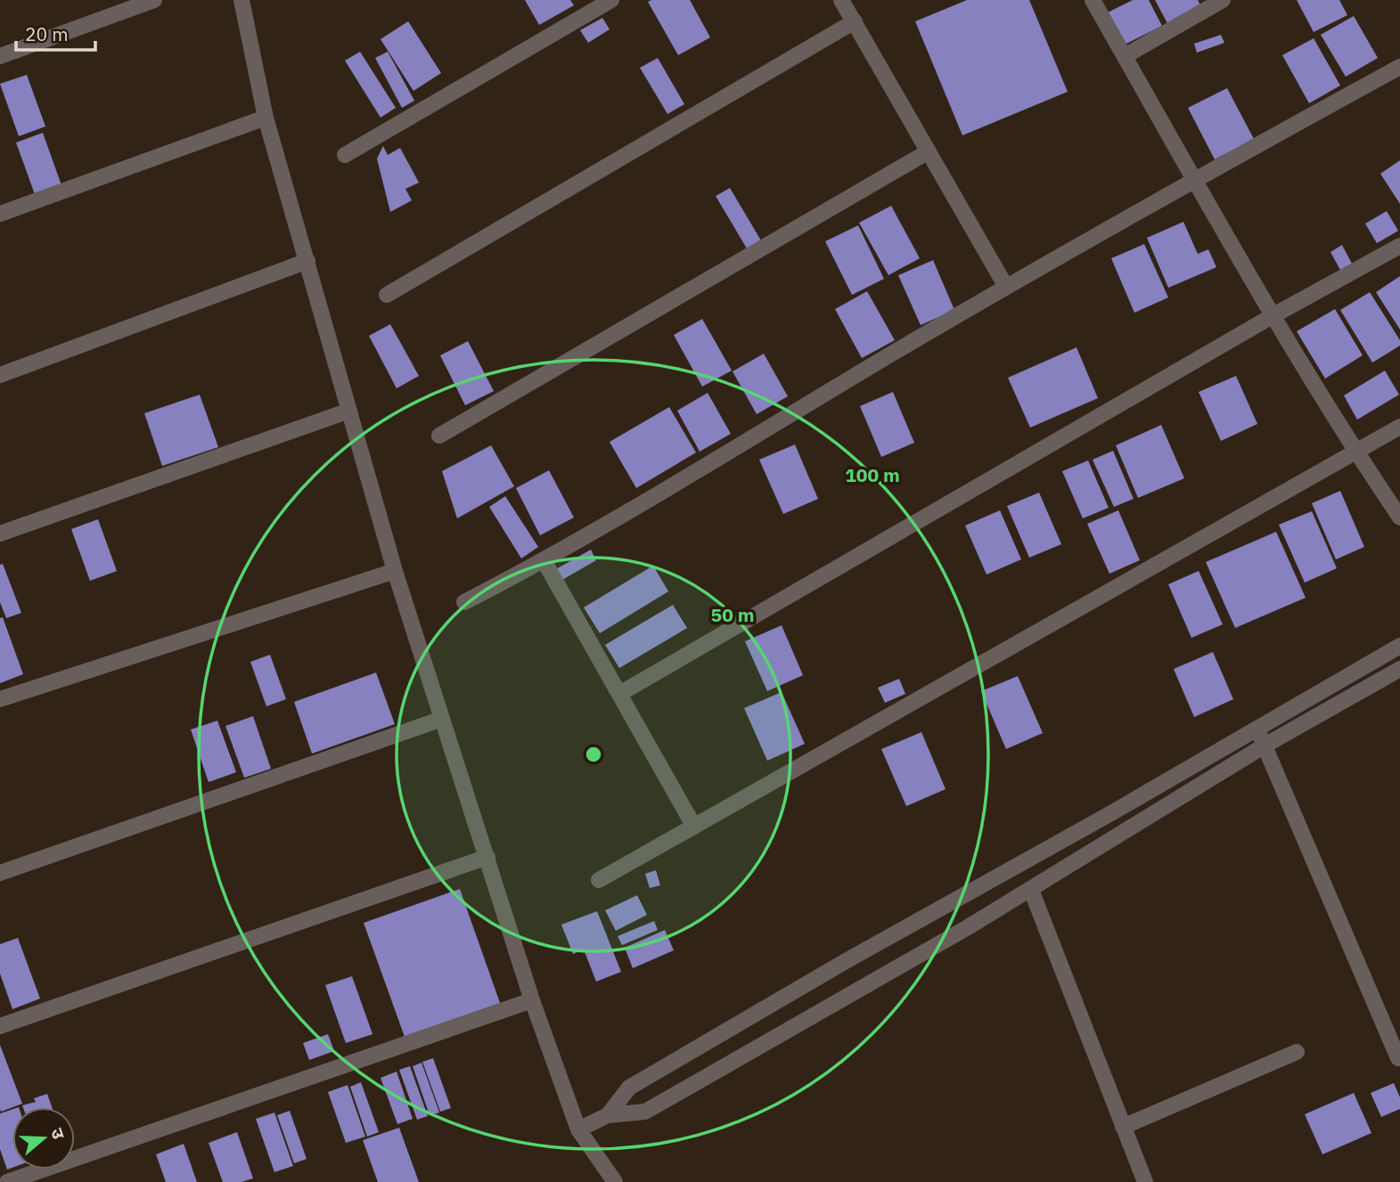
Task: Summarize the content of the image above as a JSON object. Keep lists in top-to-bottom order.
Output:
{
  "scale_bar": "20 m",
  "north": "right",
  "rings": ["100 m", "50 m"]
}
